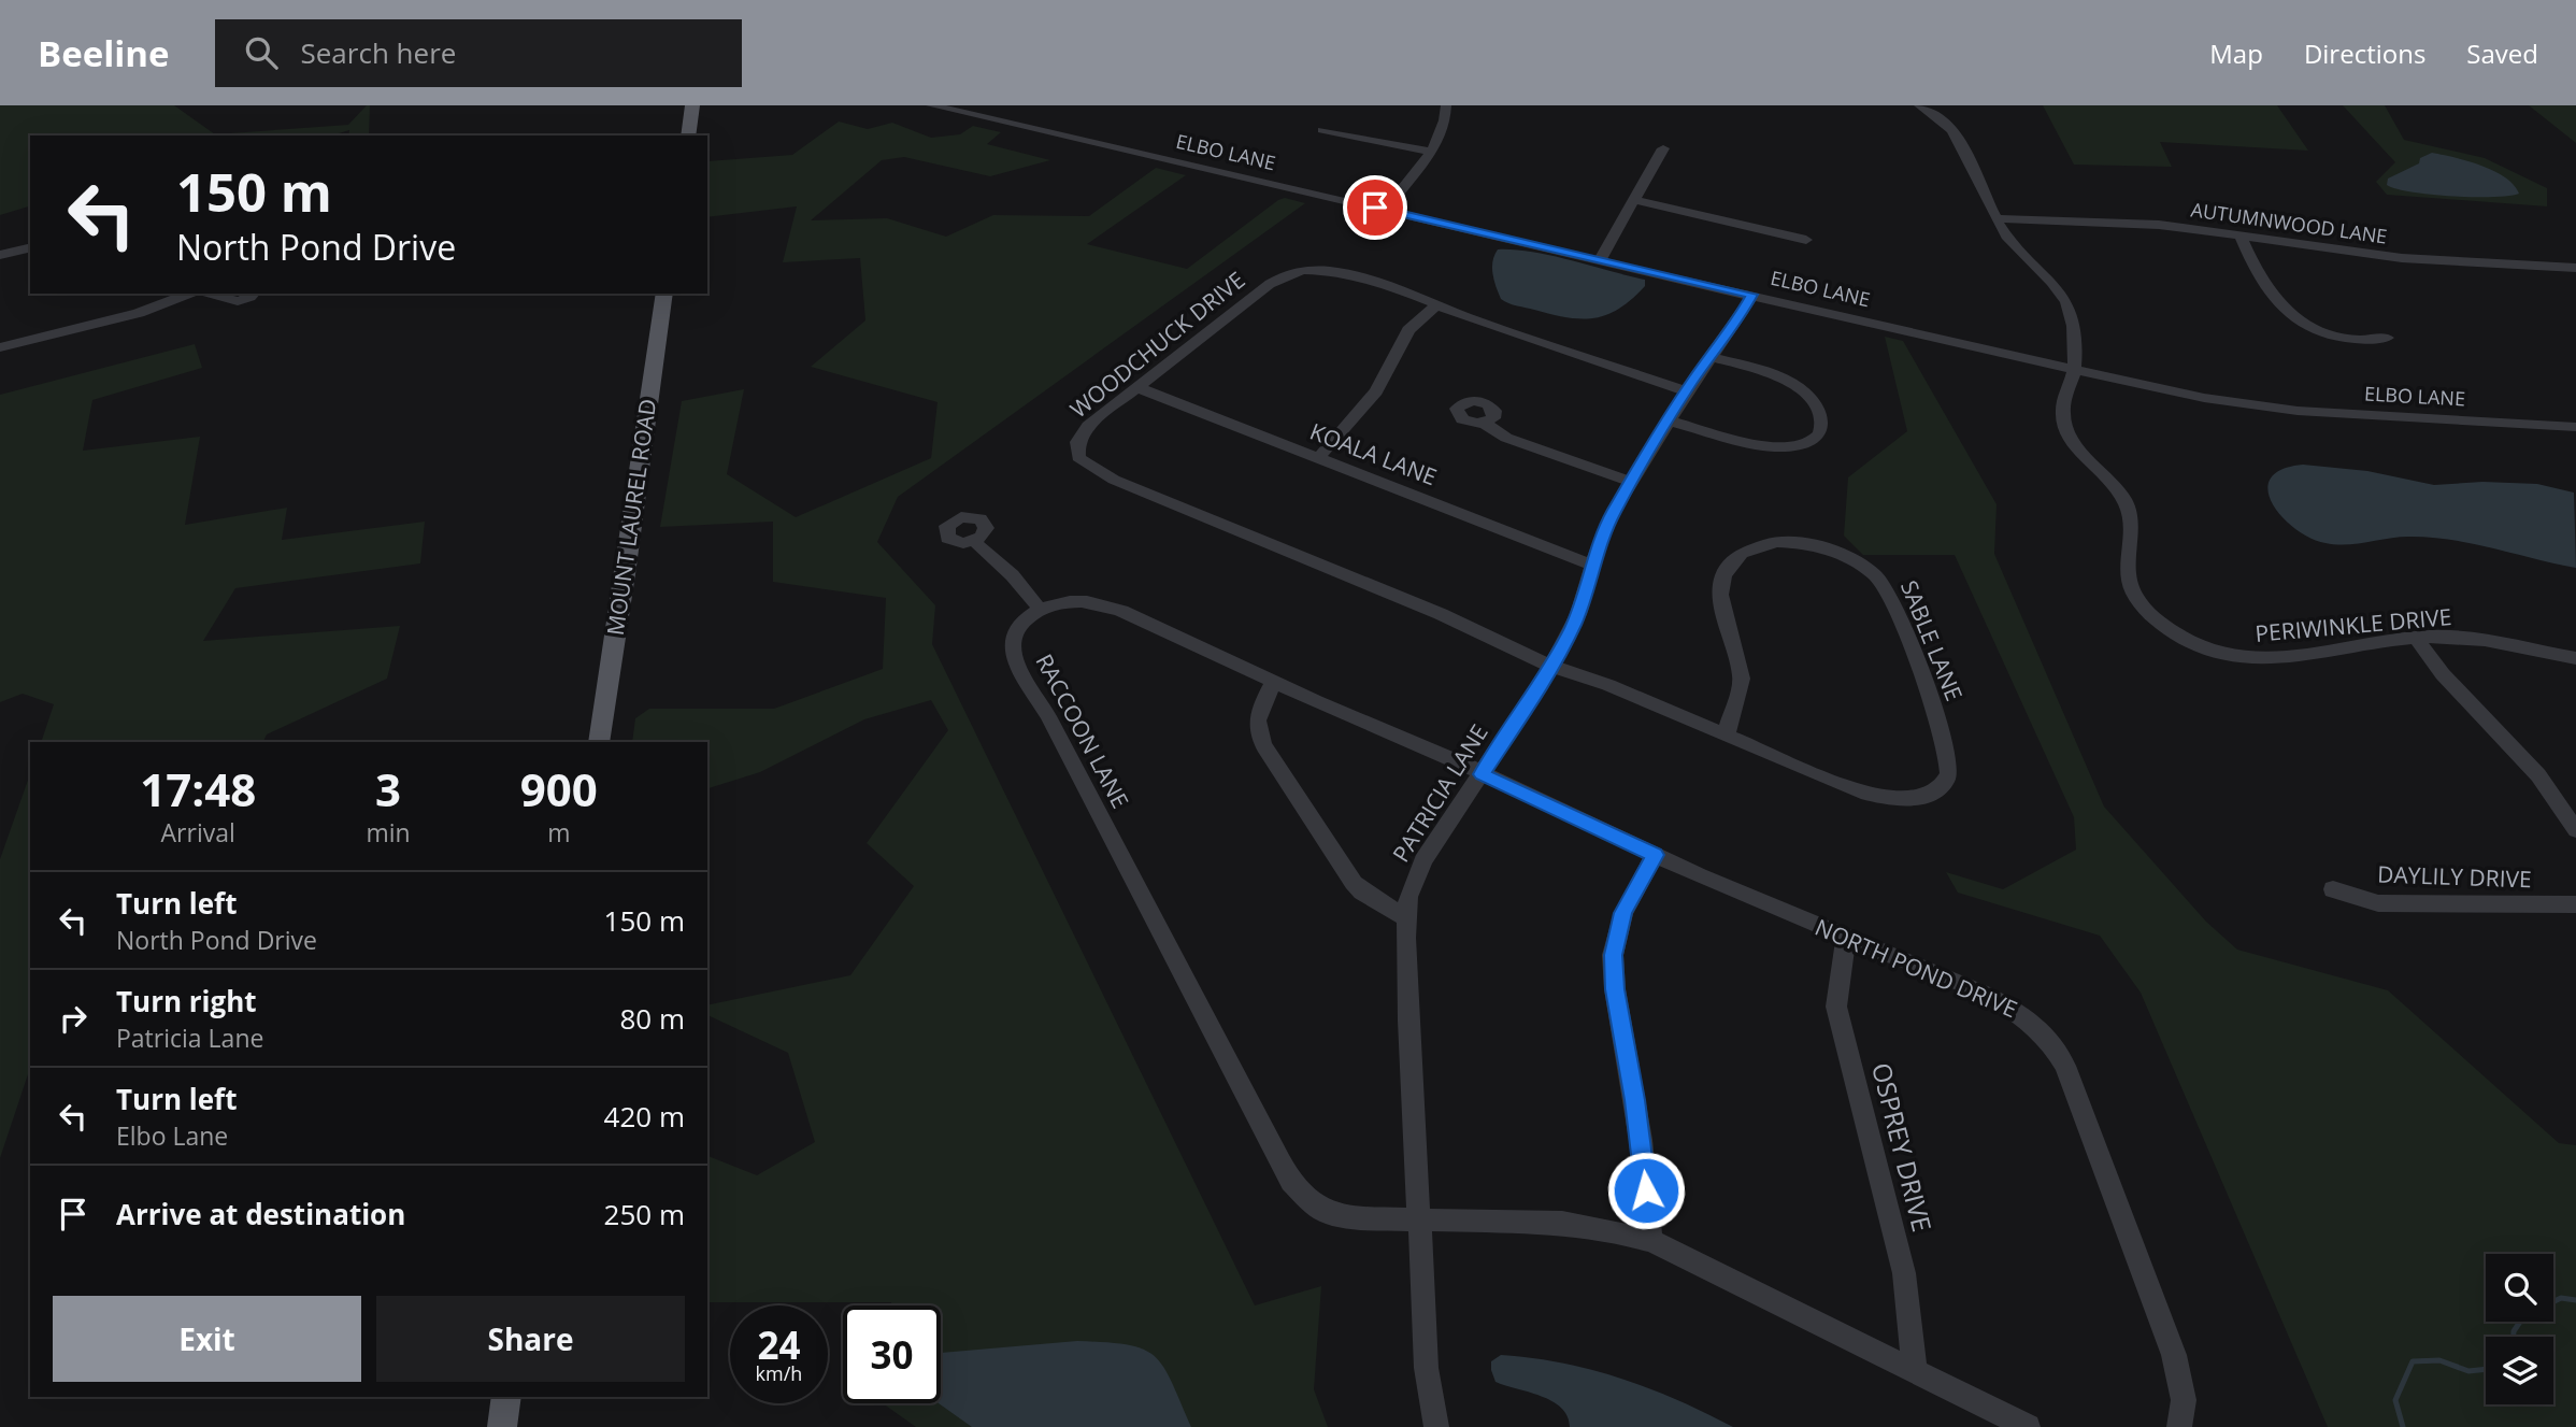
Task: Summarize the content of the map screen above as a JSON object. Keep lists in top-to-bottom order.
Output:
{
  "streets": {
    "main road": ["MOUNT LAUREL ROAD"],
    "street": [
      "ELBO LANE",
      "AUTUMNWOOD LANE",
      "WOODCHUCK DRIVE",
      "KOALA LANE",
      "PERIWINKLE DRIVE",
      "SABLE LANE",
      "RACCOON LANE",
      "PATRICIA LANE",
      "DAYLILY DRIVE",
      "NORTH POND DRIVE",
      "OSPREY DRIVE"
    ]
  },
  "crossings": [
    ["ELBO LANE", "PERIWINKLE DRIVE"],
    ["ELBO LANE", "PATRICIA LANE"],
    ["AUTUMNWOOD LANE", "PERIWINKLE DRIVE"],
    ["WOODCHUCK DRIVE", "KOALA LANE"],
    ["WOODCHUCK DRIVE", "SABLE LANE"],
    ["WOODCHUCK DRIVE", "PATRICIA LANE"],
    ["KOALA LANE", "PATRICIA LANE"],
    ["SABLE LANE", "PATRICIA LANE"],
    ["RACCOON LANE", "PATRICIA LANE"],
    ["PATRICIA LANE", "NORTH POND DRIVE"],
    ["NORTH POND DRIVE", "OSPREY DRIVE"]
  ],
  "page": {
    "header": "Beeline",
    "search": "Search here",
    "nav": ["Map", "Directions", "Saved"],
    "turn": ["150 m", "North Pond Drive"],
    "eta": [
      "17:48",
      "Arrival",
      "3",
      "min",
      "900",
      "m"
    ],
    "list": [
      {
        "name": "Turn left",
        "note": "North Pond Drive",
        "value": "150 m"
      },
      {
        "name": "Turn right",
        "note": "Patricia Lane",
        "value": "80 m"
      },
      {
        "name": "Turn left",
        "note": "Elbo Lane",
        "value": "420 m"
      },
      {
        "name": "Arrive at destination",
        "value": "250 m"
      }
    ],
    "buttons": ["Exit", "Share"],
    "speed": "24 km/h",
    "limit": "30"
  }
}
